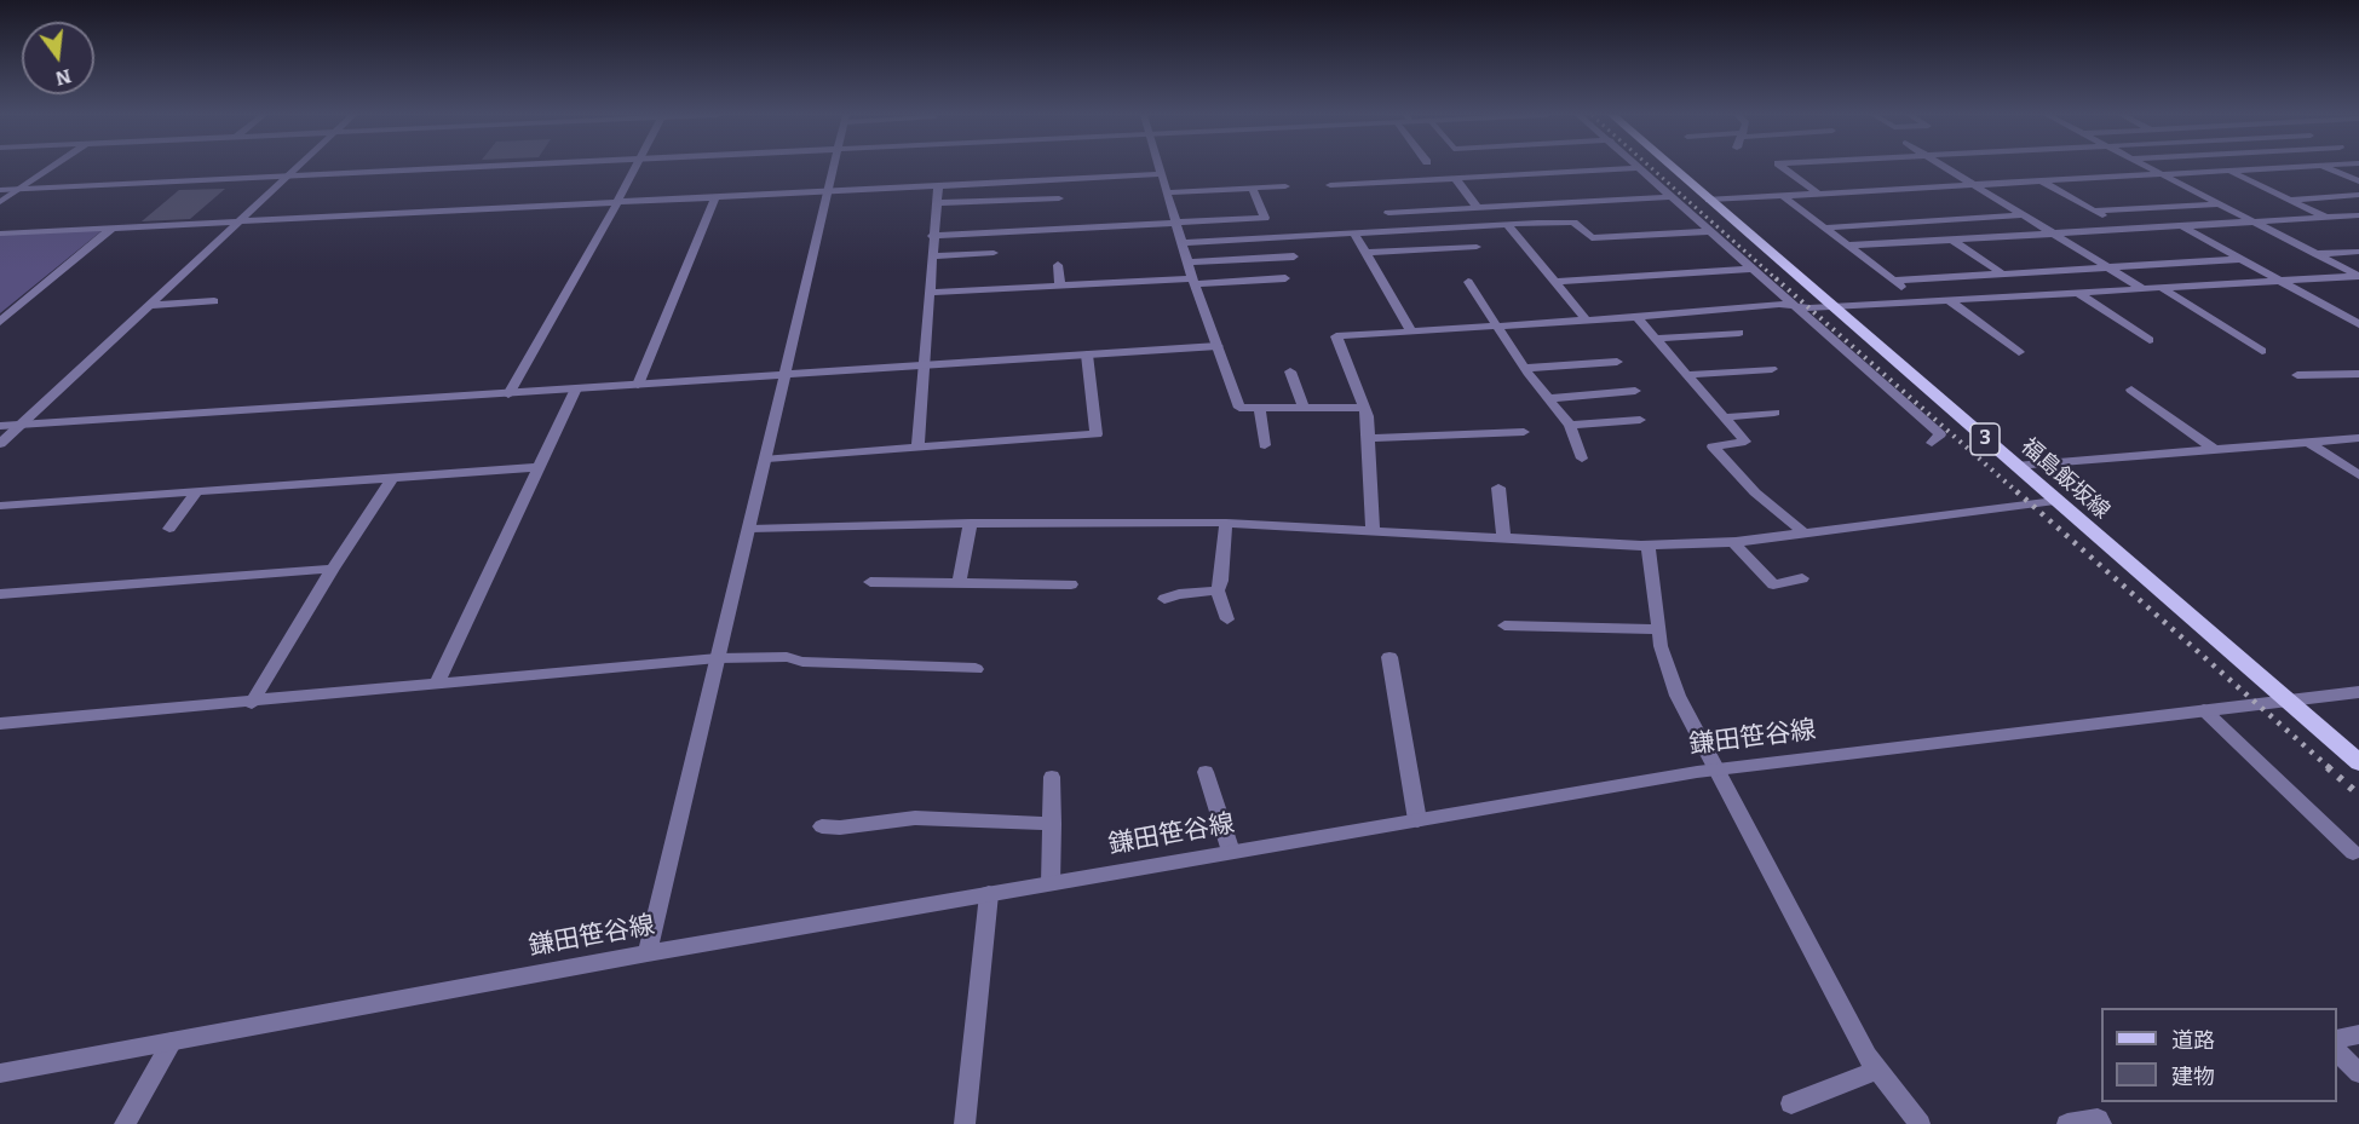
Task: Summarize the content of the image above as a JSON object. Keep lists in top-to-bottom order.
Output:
{
  "streets": {
    "main road": ["3", "福島飯坂線"],
    "street": ["鎌田笹谷線"]
  },
  "crossings": [
    ["福島飯坂線", "鎌田笹谷線"]
  ],
  "legend": ["道路", "建物"],
  "north": "bottom"
}
